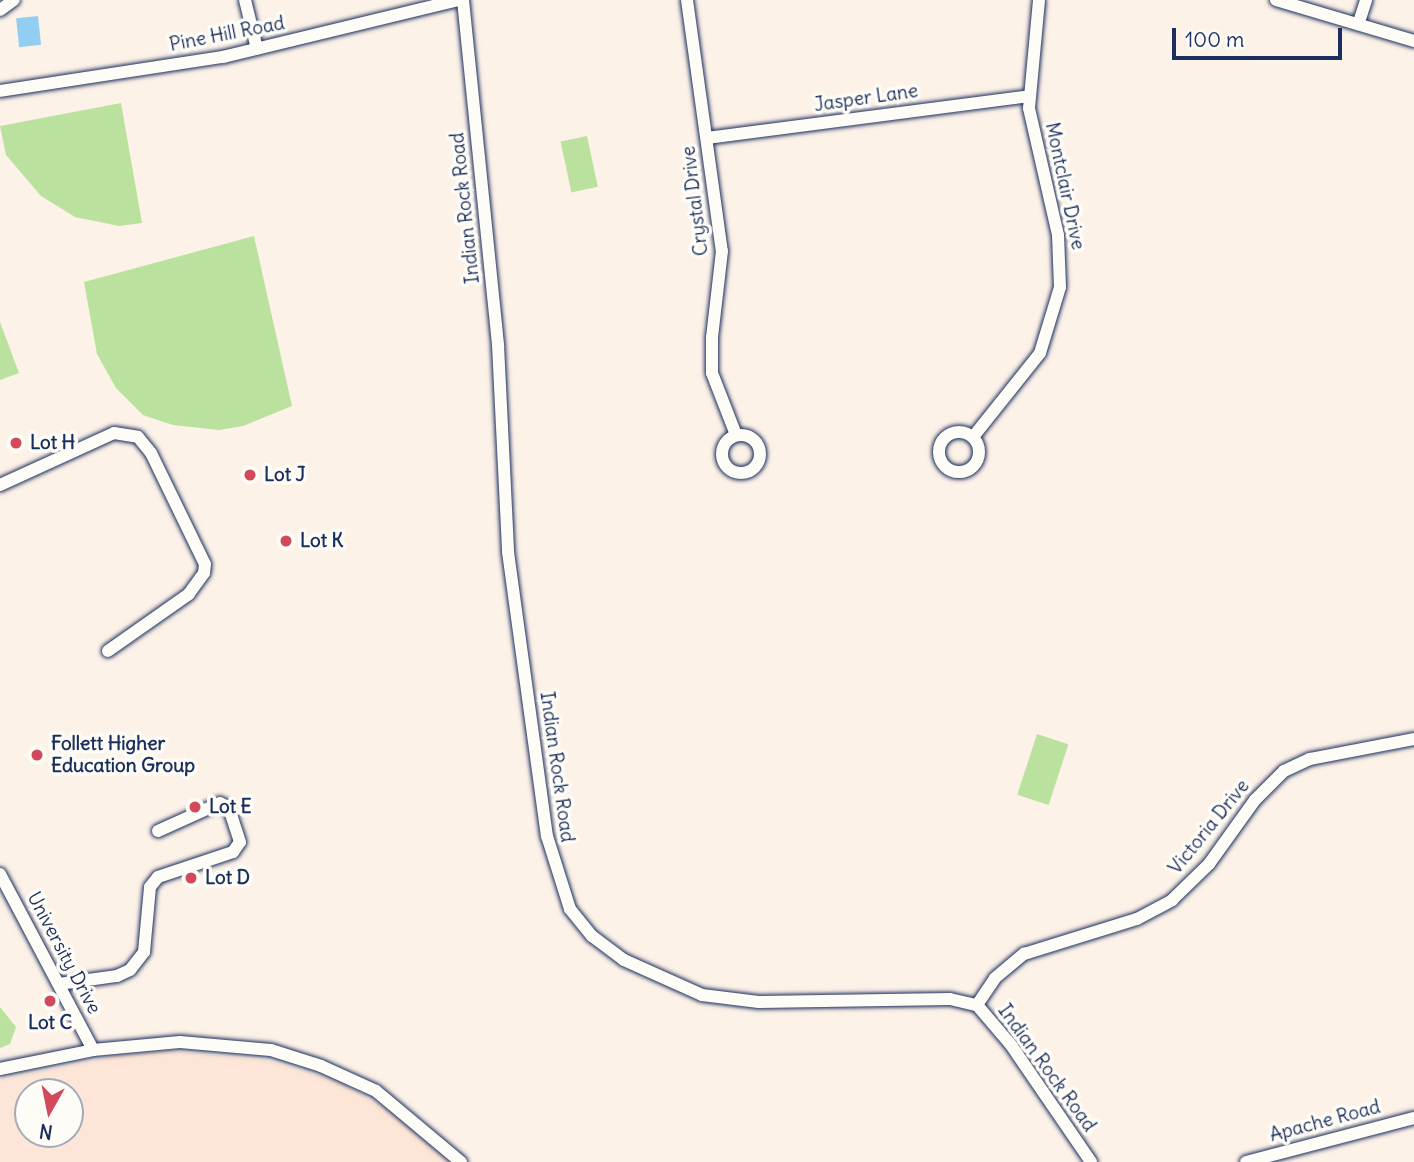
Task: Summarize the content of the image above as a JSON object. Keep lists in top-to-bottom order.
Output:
{
  "streets": {
    "street": [
      "Pine Hill Road",
      "Jasper Lane",
      "Montclair Drive",
      "Crystal Drive",
      "Indian Rock Road",
      "Victoria Drive",
      "University Drive",
      "Apache Road"
    ]
  },
  "crossings": [
    ["Pine Hill Road", "Indian Rock Road"],
    ["Jasper Lane", "Montclair Drive"],
    ["Jasper Lane", "Crystal Drive"],
    ["Indian Rock Road", "Victoria Drive"]
  ],
  "places": [
    "Lot H",
    "Lot J",
    "Lot K",
    "Follett Higher Education Group",
    "Lot E",
    "Lot D",
    "Lot C"
  ],
  "scale_bar": "100 m",
  "north": "bottom"
}
